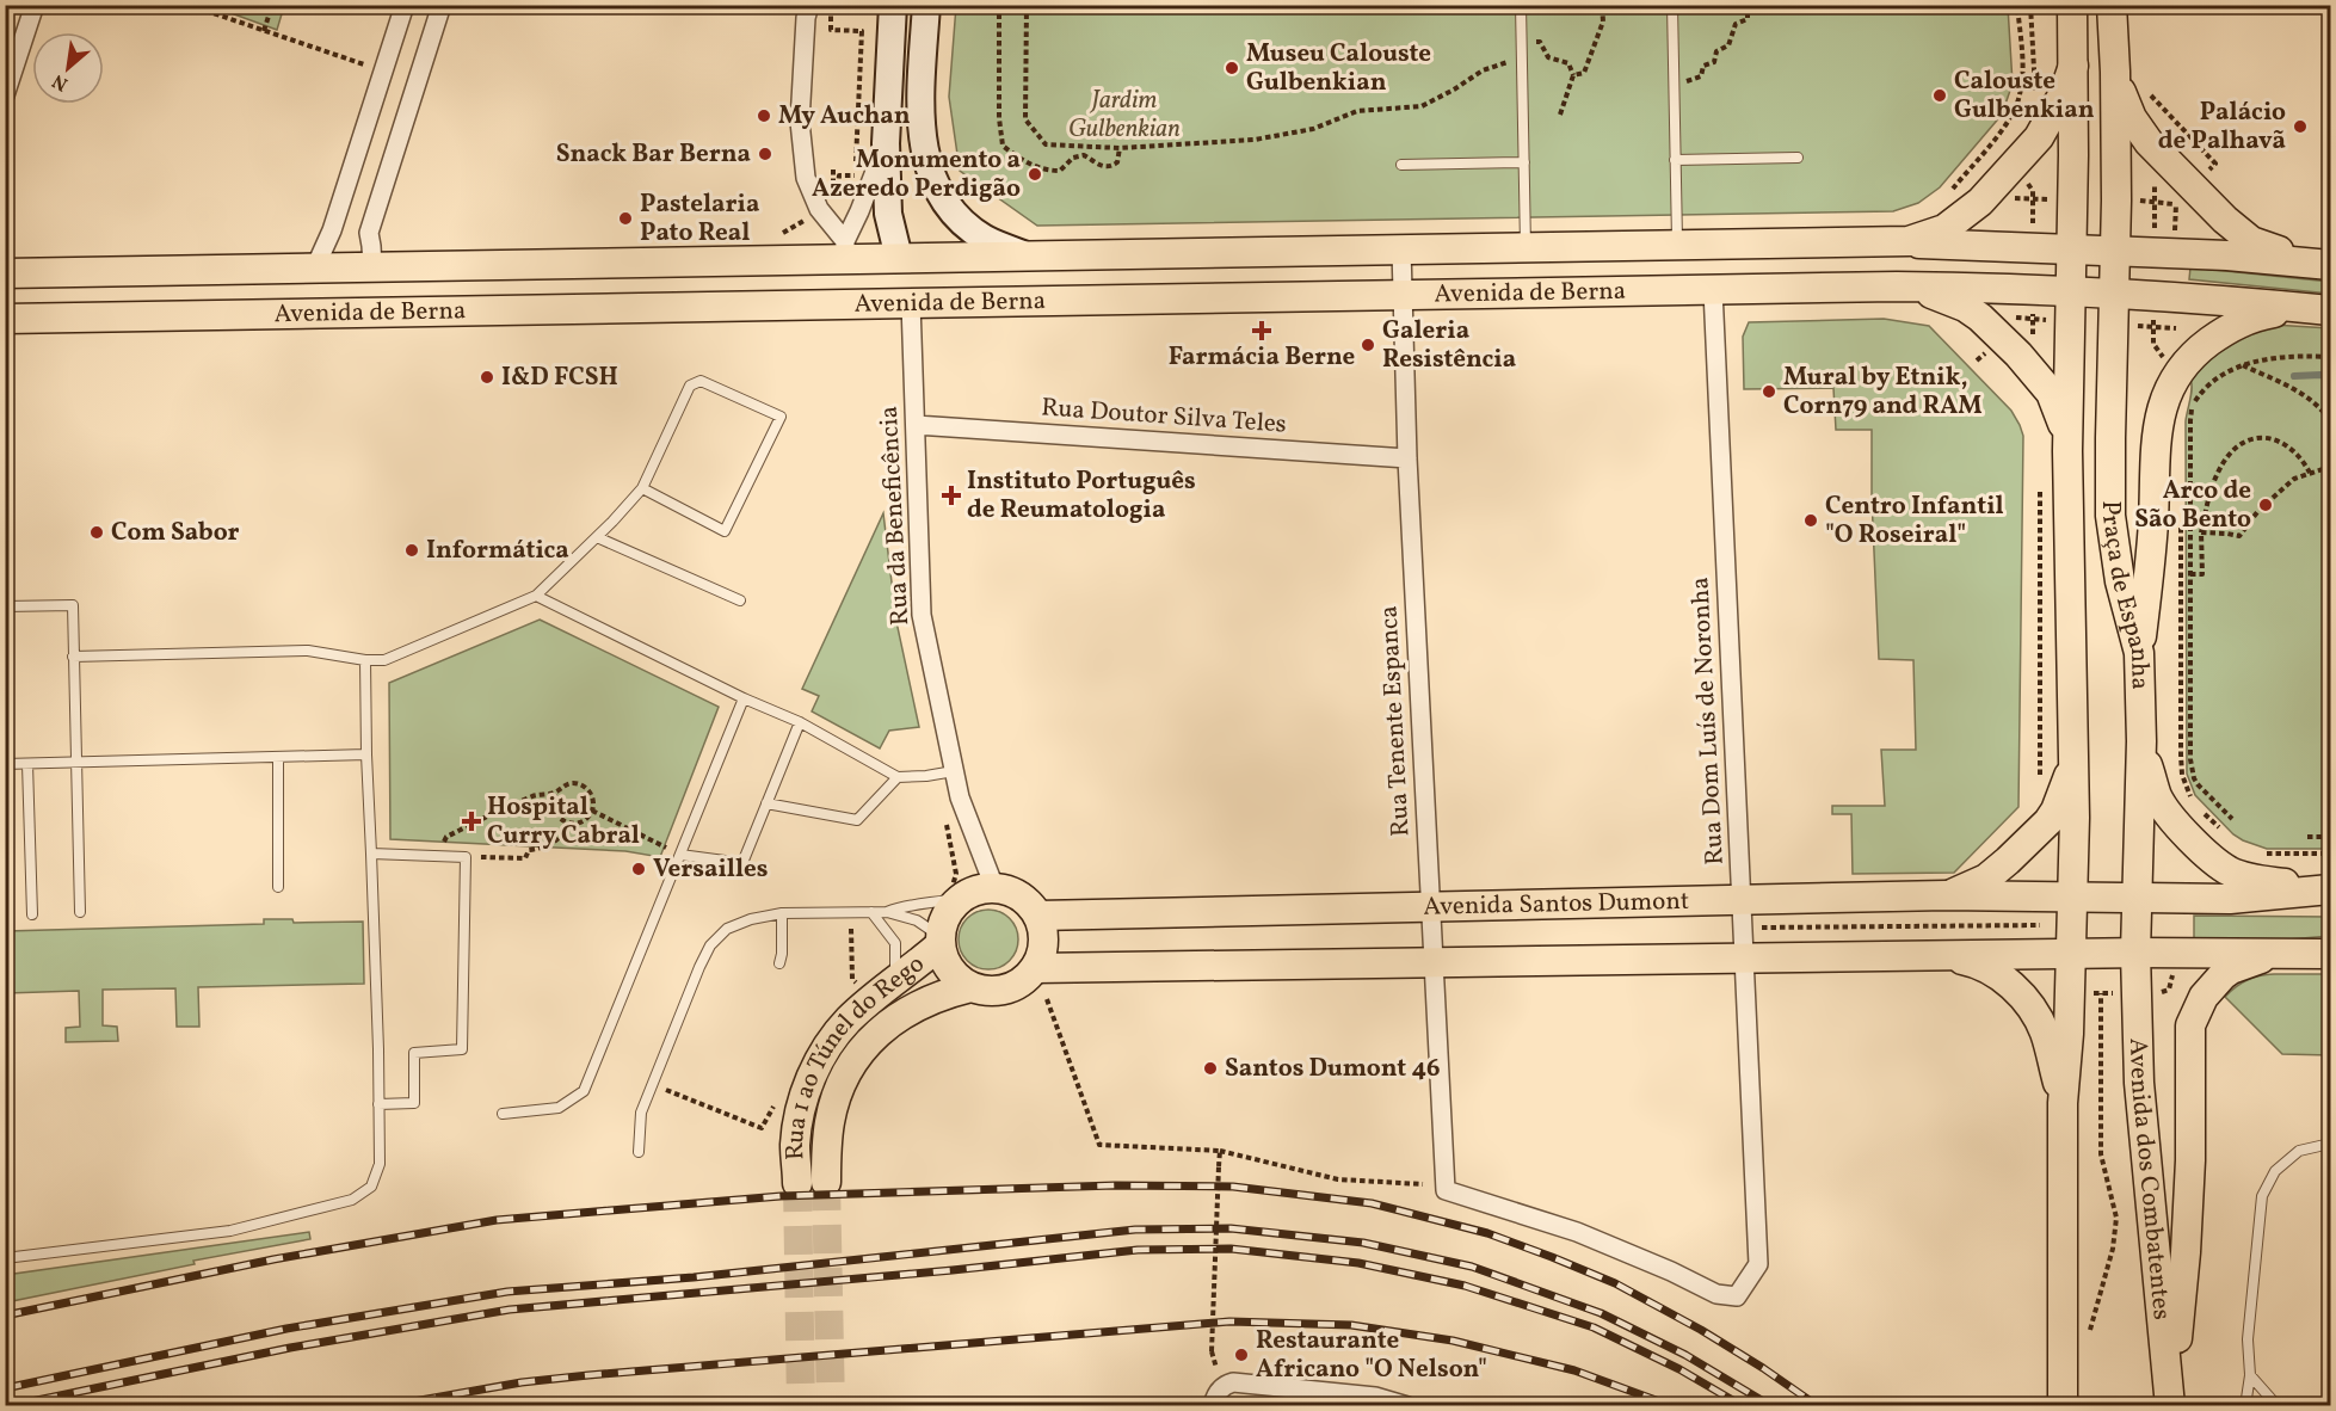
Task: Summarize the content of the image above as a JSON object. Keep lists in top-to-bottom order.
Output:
{
  "streets": {
    "main road": [
      "Avenida de Berna",
      "Praça de Espanha",
      "Avenida Santos Dumont",
      "Rua 1 ao Túnel do Rego",
      "Avenida dos Combatentes"
    ],
    "street": [
      "Rua Doutor Silva Teles",
      "Rua da Beneficência",
      "Rua Tenente Espanca",
      "Rua Dom Luís de Noronha"
    ]
  },
  "crossings": [
    ["Avenida de Berna", "Rua da Beneficência"],
    ["Avenida de Berna", "Rua Tenente Espanca"],
    ["Avenida de Berna", "Rua Dom Luís de Noronha"],
    ["Rua Doutor Silva Teles", "Rua da Beneficência"],
    ["Rua Doutor Silva Teles", "Rua Tenente Espanca"],
    ["Rua da Beneficência", "Avenida Santos Dumont"],
    ["Rua da Beneficência", "Rua 1 ao Túnel do Rego"],
    ["Praça de Espanha", "Avenida Santos Dumont"],
    ["Praça de Espanha", "Avenida dos Combatentes"],
    ["Rua Tenente Espanca", "Rua Dom Luís de Noronha"],
    ["Rua Tenente Espanca", "Avenida Santos Dumont"],
    ["Rua Dom Luís de Noronha", "Avenida Santos Dumont"],
    ["Avenida Santos Dumont", "Rua 1 ao Túnel do Rego"]
  ],
  "parks": ["Jardim Gulbenkian"],
  "places": {
    "other": [
      "Museu Calouste Gulbenkian",
      "Calouste Gulbenkian",
      "My Auchan",
      "Palácio de Palhavã",
      "Snack Bar Berna",
      "Monumento a Azeredo Perdigão",
      "Pastelaria Pato Real",
      "Galeria Resistência",
      "I&D FCSH",
      "Mural by Etnik, Corn79 and RAM",
      "Arco de São Bento",
      "Centro Infantil \"O Roseiral\"",
      "Com Sabor",
      "Informática",
      "Versailles",
      "Santos Dumont 46",
      "Restaurante Africano \"O Nelson\""
    ],
    "health": ["Farmácia Berne", "Instituto Português de Reumatologia", "Hospital Curry Cabral"]
  },
  "north": "bottom left"
}
